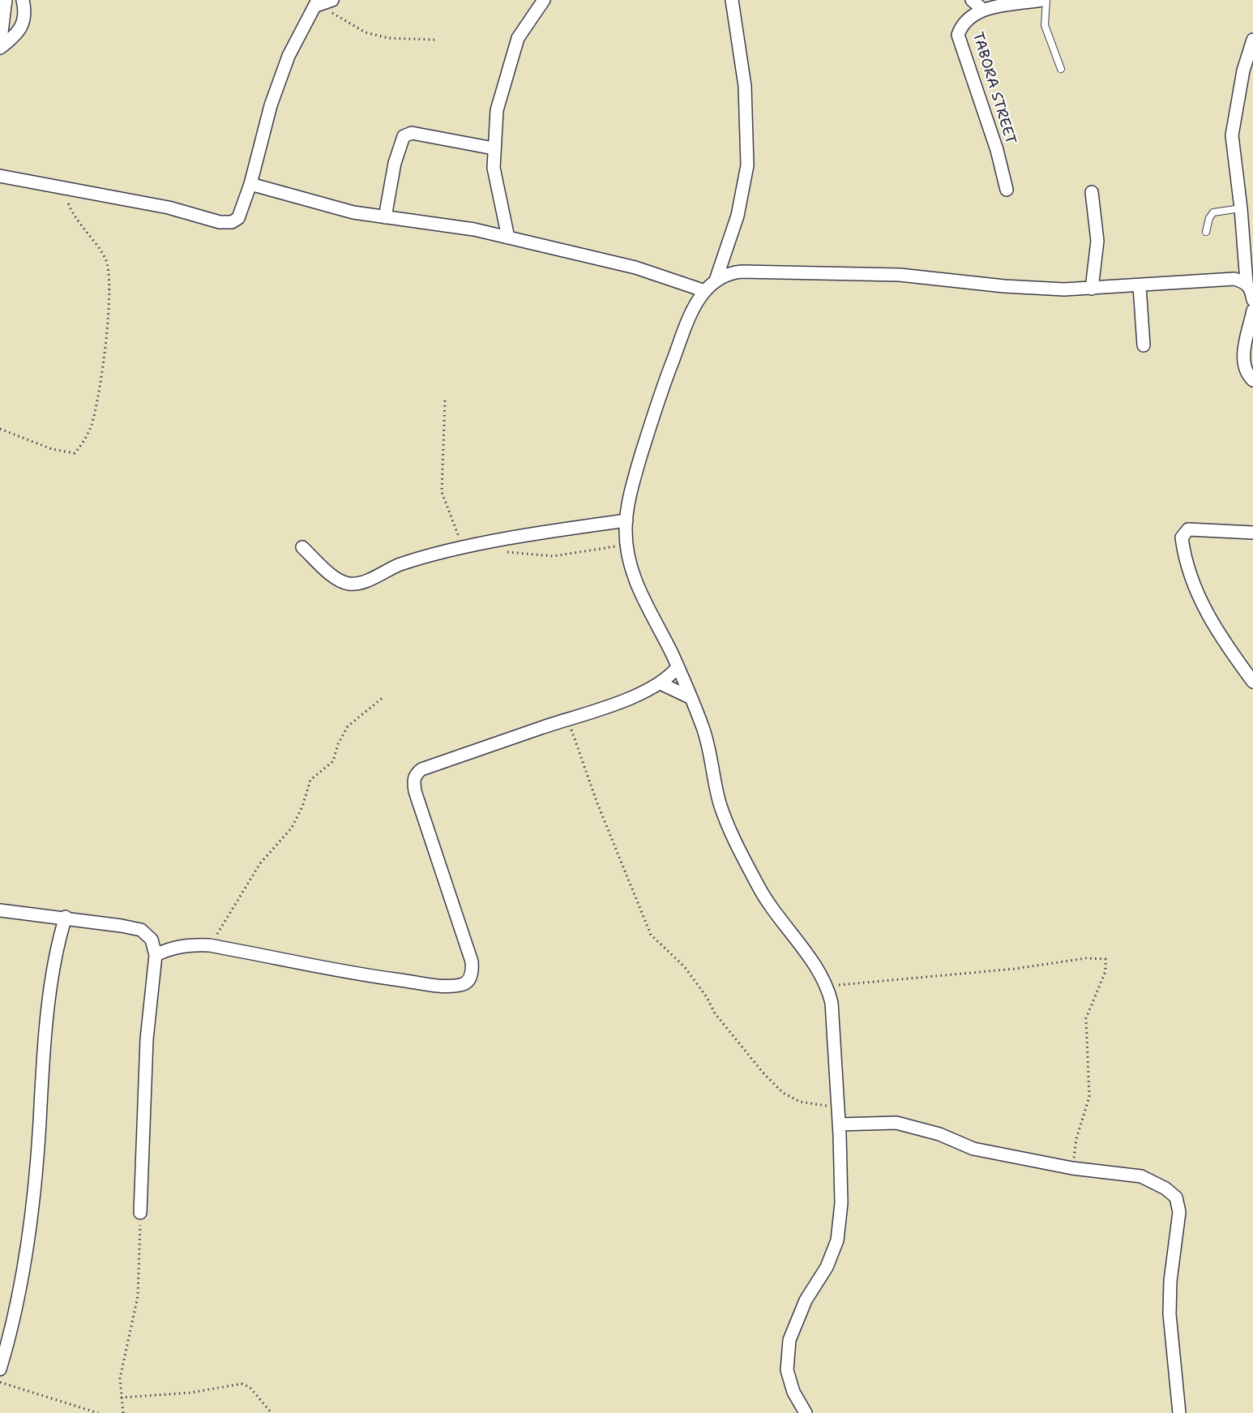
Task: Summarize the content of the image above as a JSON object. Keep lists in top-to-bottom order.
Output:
{
  "streets": {
    "street": ["TABORA STREET"]
  }
}
